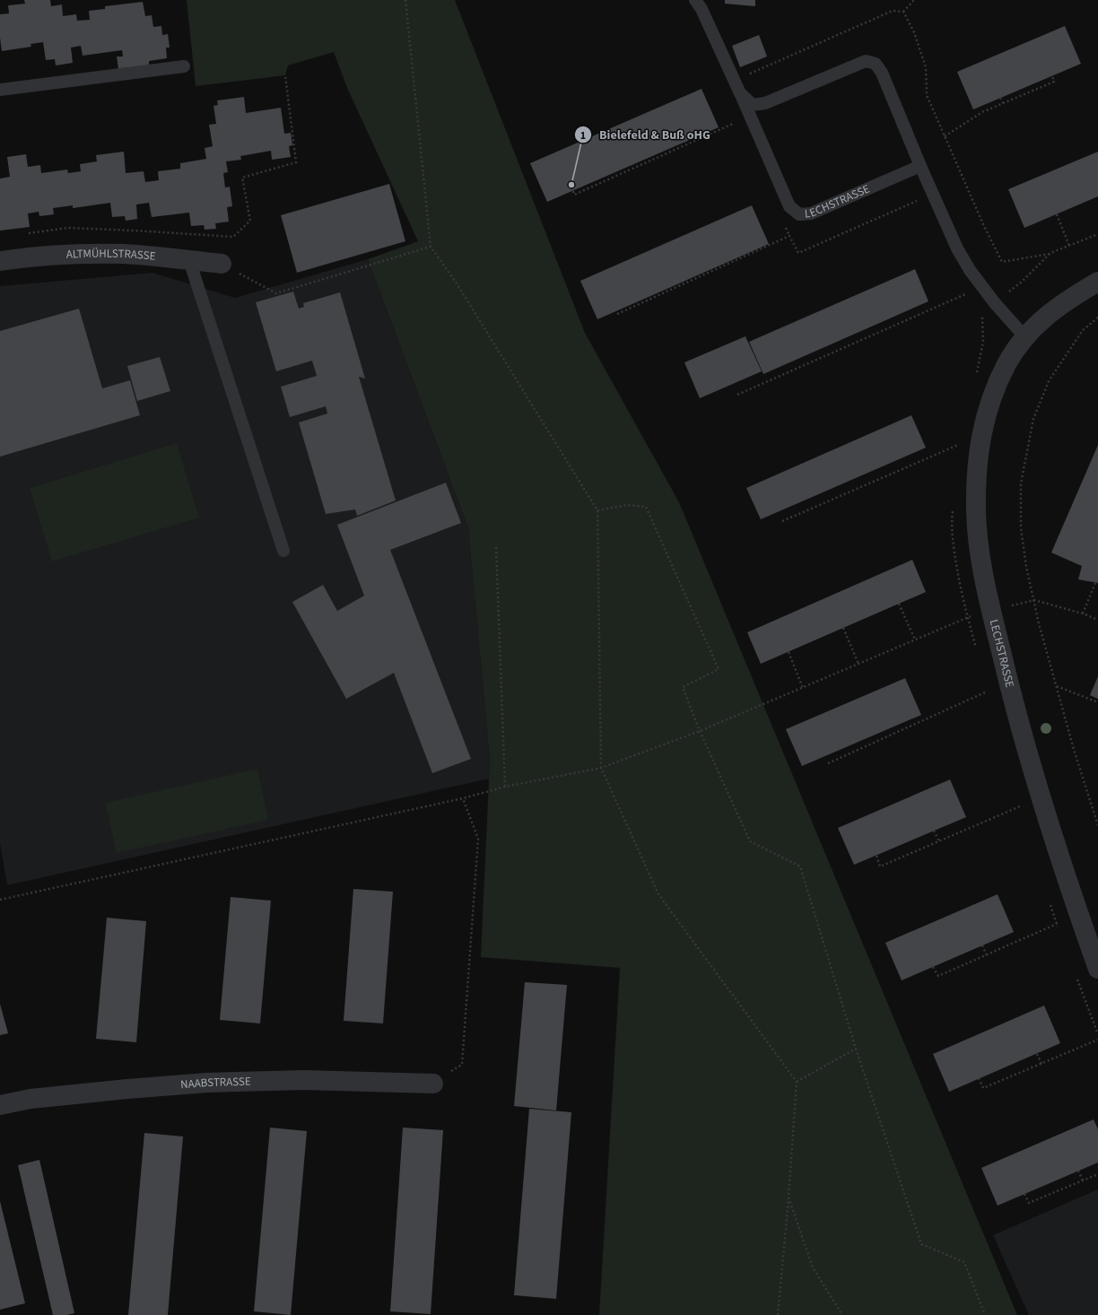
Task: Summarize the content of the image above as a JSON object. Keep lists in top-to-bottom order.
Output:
{
  "streets": {
    "street": ["LECHSTRASSE", "ALTMÜHLSTRASSE", "NAABSTRASSE"]
  },
  "places": ["Bielefeld & Buß oHG"]
}
